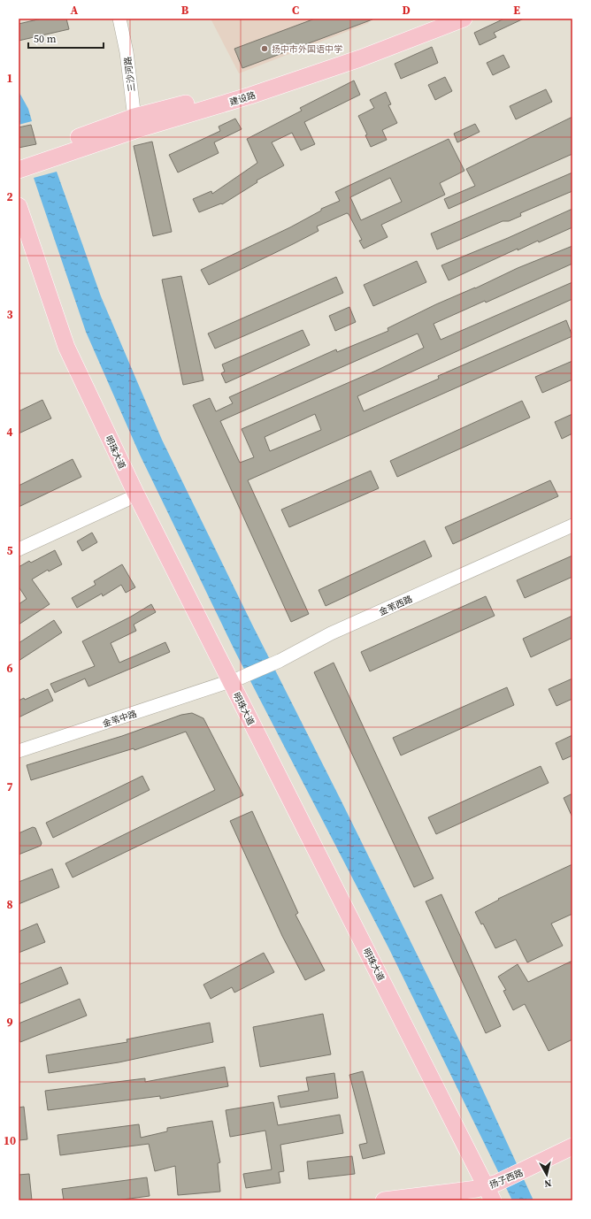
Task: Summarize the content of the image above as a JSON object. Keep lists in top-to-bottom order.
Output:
{
  "streets": {
    "main road": ["建设路", "明珠大道", "扬子西路"],
    "street": ["三沙河路", "金苇西路", "金苇中路"]
  },
  "crossings": [
    ["三沙河路", "建设路"],
    ["明珠大道", "金苇西路"],
    ["明珠大道", "金苇中路"],
    ["明珠大道", "扬子西路"],
    ["金苇西路", "金苇中路"]
  ],
  "places": ["扬中市外国语中学"],
  "scale_bar": "50 m",
  "north": "bottom",
  "grid": {
    "columns": [
      "A",
      "B",
      "C",
      "D",
      "E"
    ],
    "rows": [
      "1",
      "2",
      "3",
      "4",
      "5",
      "6",
      "7",
      "8",
      "9",
      "10"
    ]
  }
}
